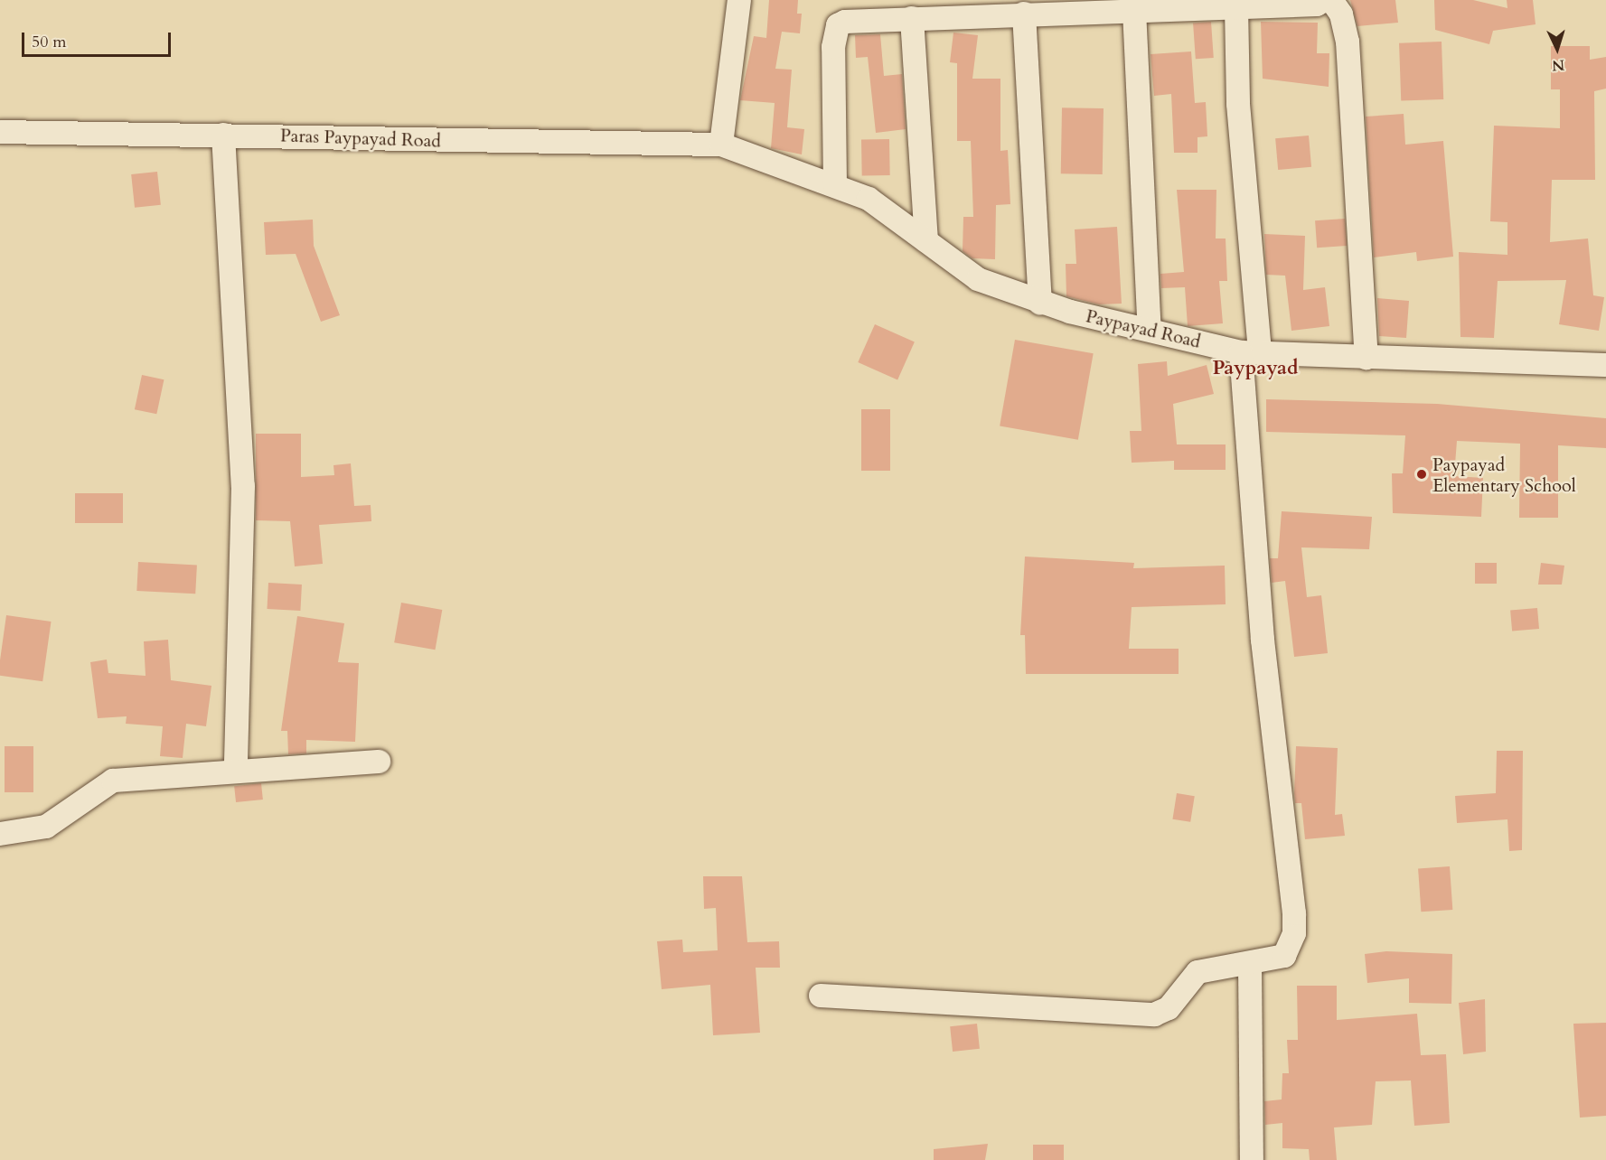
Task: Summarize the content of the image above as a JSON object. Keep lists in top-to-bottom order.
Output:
{
  "streets": {
    "street": ["Paras Paypayad Road", "Paypayad Road"]
  },
  "crossings": [
    ["Paras Paypayad Road", "Paypayad Road"]
  ],
  "districts": ["Paypayad"],
  "places": ["Paypayad Elementary School"],
  "scale_bar": "50 m",
  "north": "bottom"
}
